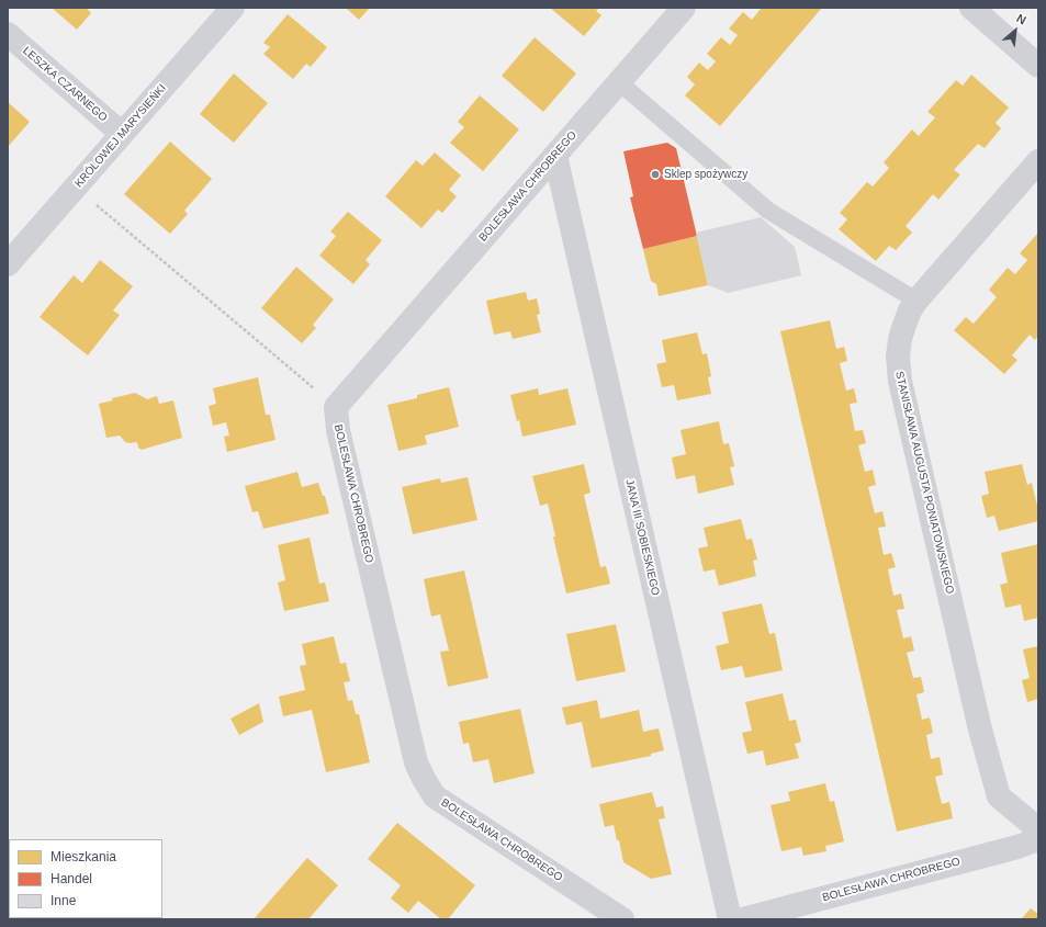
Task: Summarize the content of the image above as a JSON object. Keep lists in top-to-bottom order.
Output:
{
  "streets": {
    "street": [
      "LESZKA CZARNEGO",
      "KRÓLOWEJ MARYSIEŃKI",
      "BOLESŁAWA CHROBREGO",
      "STANISŁAWA AUGUSTA PONIATOWSKIEGO",
      "JANA III SOBIESKIEGO"
    ]
  },
  "crossings": [
    ["LESZKA CZARNEGO", "KRÓLOWEJ MARYSIEŃKI"],
    ["BOLESŁAWA CHROBREGO", "JANA III SOBIESKIEGO"]
  ],
  "places": ["Sklep spożywczy"],
  "legend": ["Mieszkania", "Handel", "Inne"],
  "north": "top right"
}
